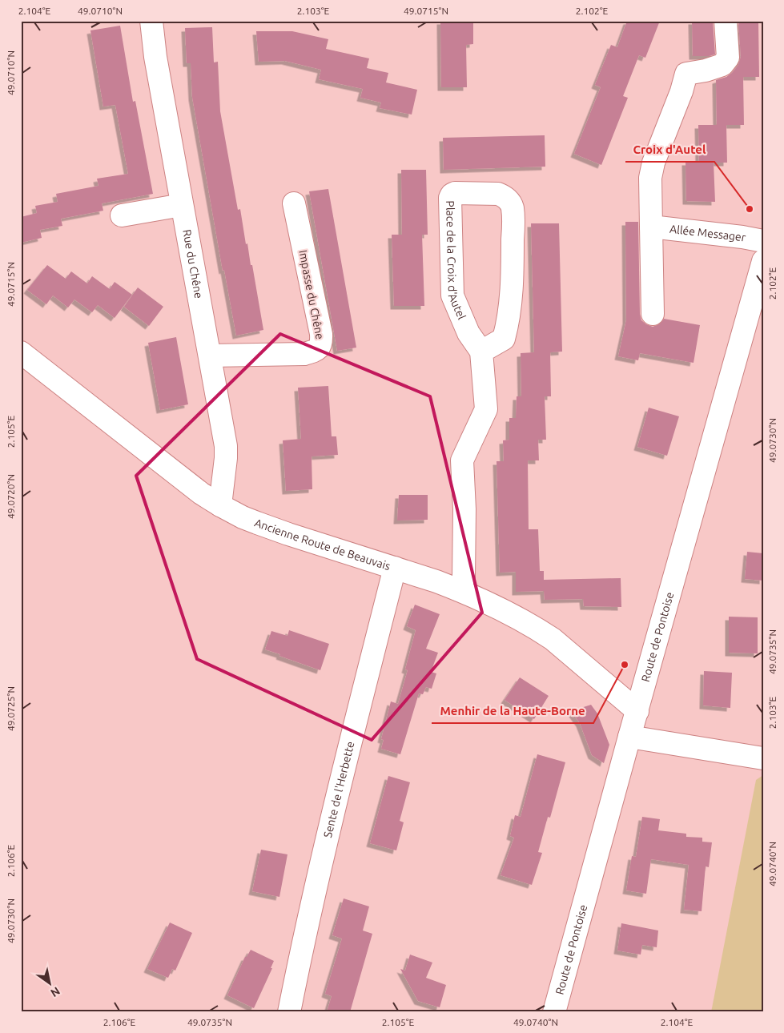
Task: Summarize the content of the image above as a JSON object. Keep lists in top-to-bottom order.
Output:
{
  "streets": {
    "street": [
      "Allée Messager",
      "Place de la Croix d'Autel",
      "Rue du Chêne",
      "Impasse du Chêne",
      "Ancienne Route de Beauvais",
      "Route de Pontoise",
      "Sente de l'Herbette"
    ]
  },
  "crossings": [
    ["Rue du Chêne", "Impasse du Chêne"],
    ["Rue du Chêne", "Ancienne Route de Beauvais"],
    ["Ancienne Route de Beauvais", "Route de Pontoise"],
    ["Ancienne Route de Beauvais", "Sente de l'Herbette"]
  ],
  "places": ["Croix d'Autel", "Menhir de la Haute-Borne"],
  "north": "bottom right",
  "coordinates": [
    "2.104°E",
    "49.0710°N",
    "2.103°E",
    "49.0715°N",
    "2.102°E",
    "2.105°E",
    "49.0730°N",
    "49.0720°N",
    "49.0735°N",
    "49.0725°N",
    "2.106°E",
    "49.0740°N"
  ]
}
